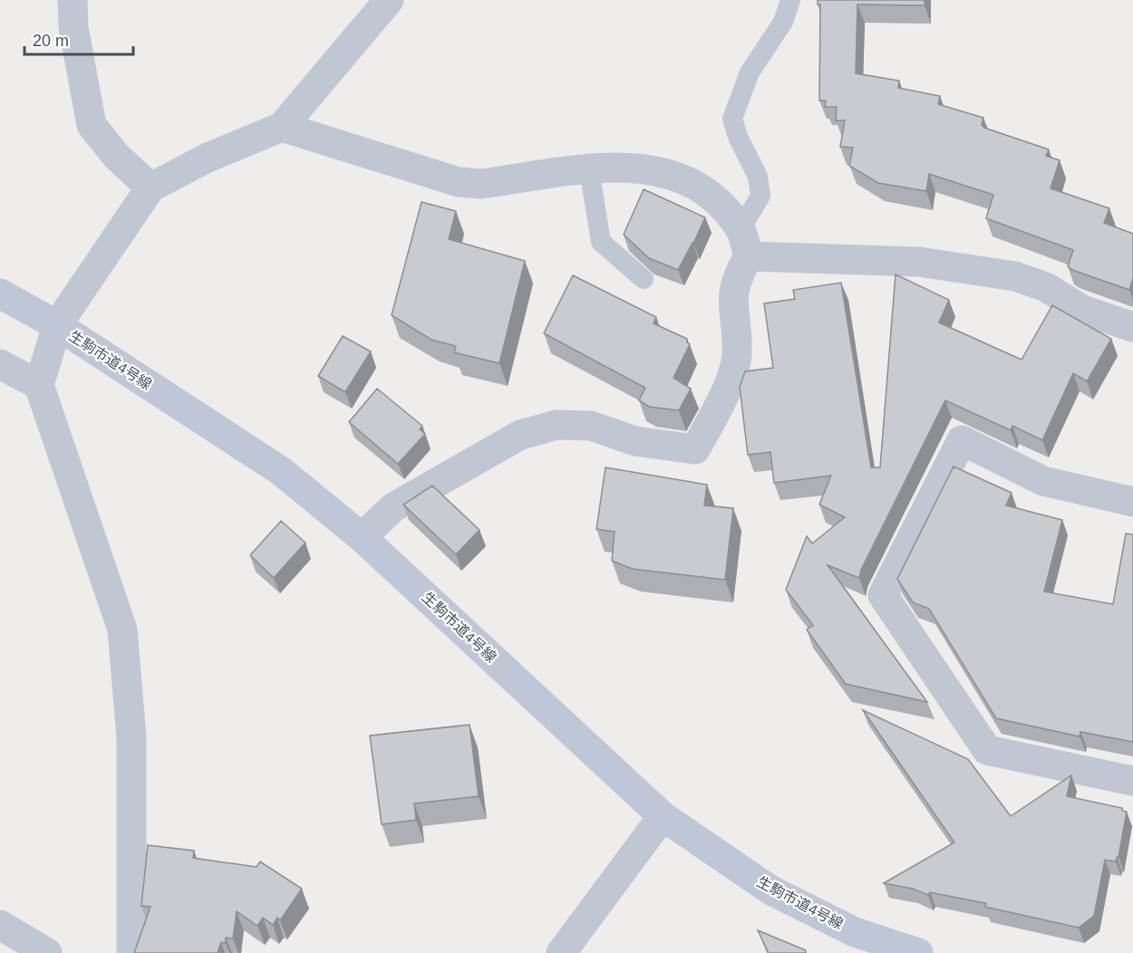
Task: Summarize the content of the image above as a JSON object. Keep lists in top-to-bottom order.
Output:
{
  "streets": {
    "street": ["生駒市道4号線"]
  },
  "scale_bar": "20 m"
}
